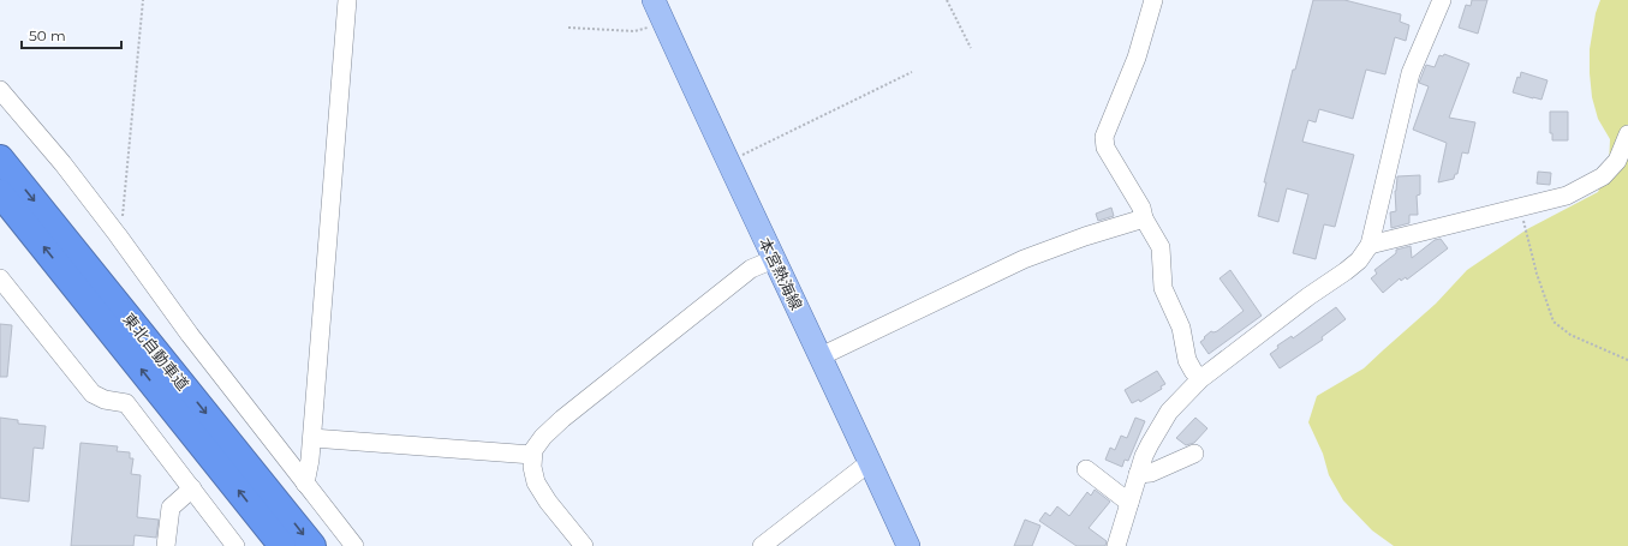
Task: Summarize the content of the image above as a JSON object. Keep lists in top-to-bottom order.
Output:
{
  "streets": {
    "highway": ["東北自動車道"],
    "main road": ["本宮熱海線"]
  },
  "scale_bar": "50 m"
}
